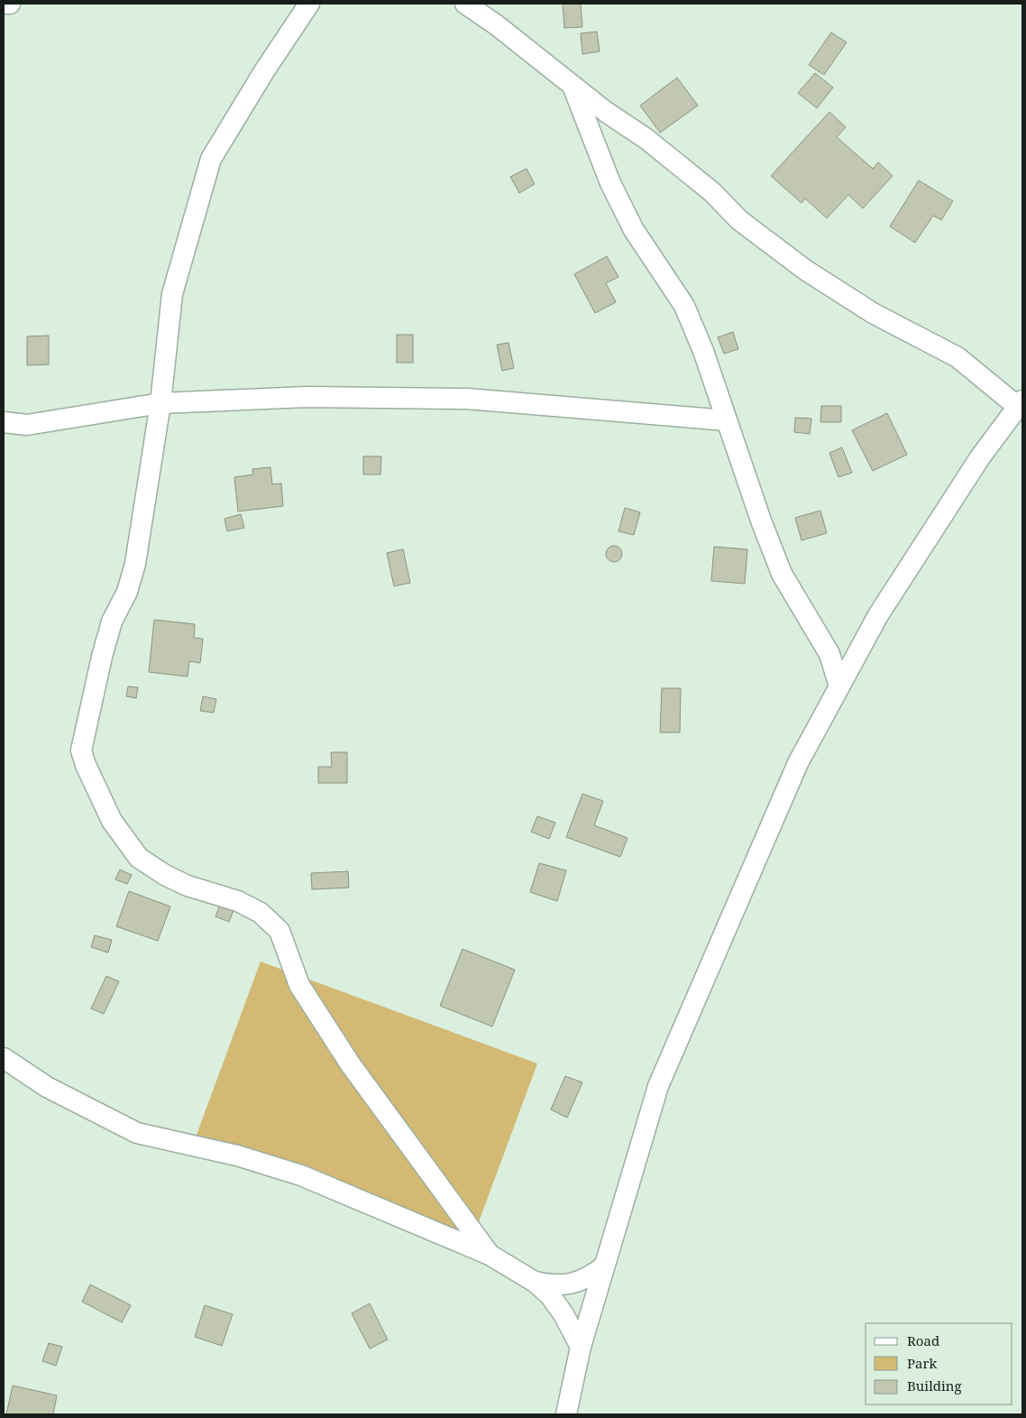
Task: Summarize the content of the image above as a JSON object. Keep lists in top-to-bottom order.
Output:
{
  "legend": ["Road", "Park", "Building"]
}
